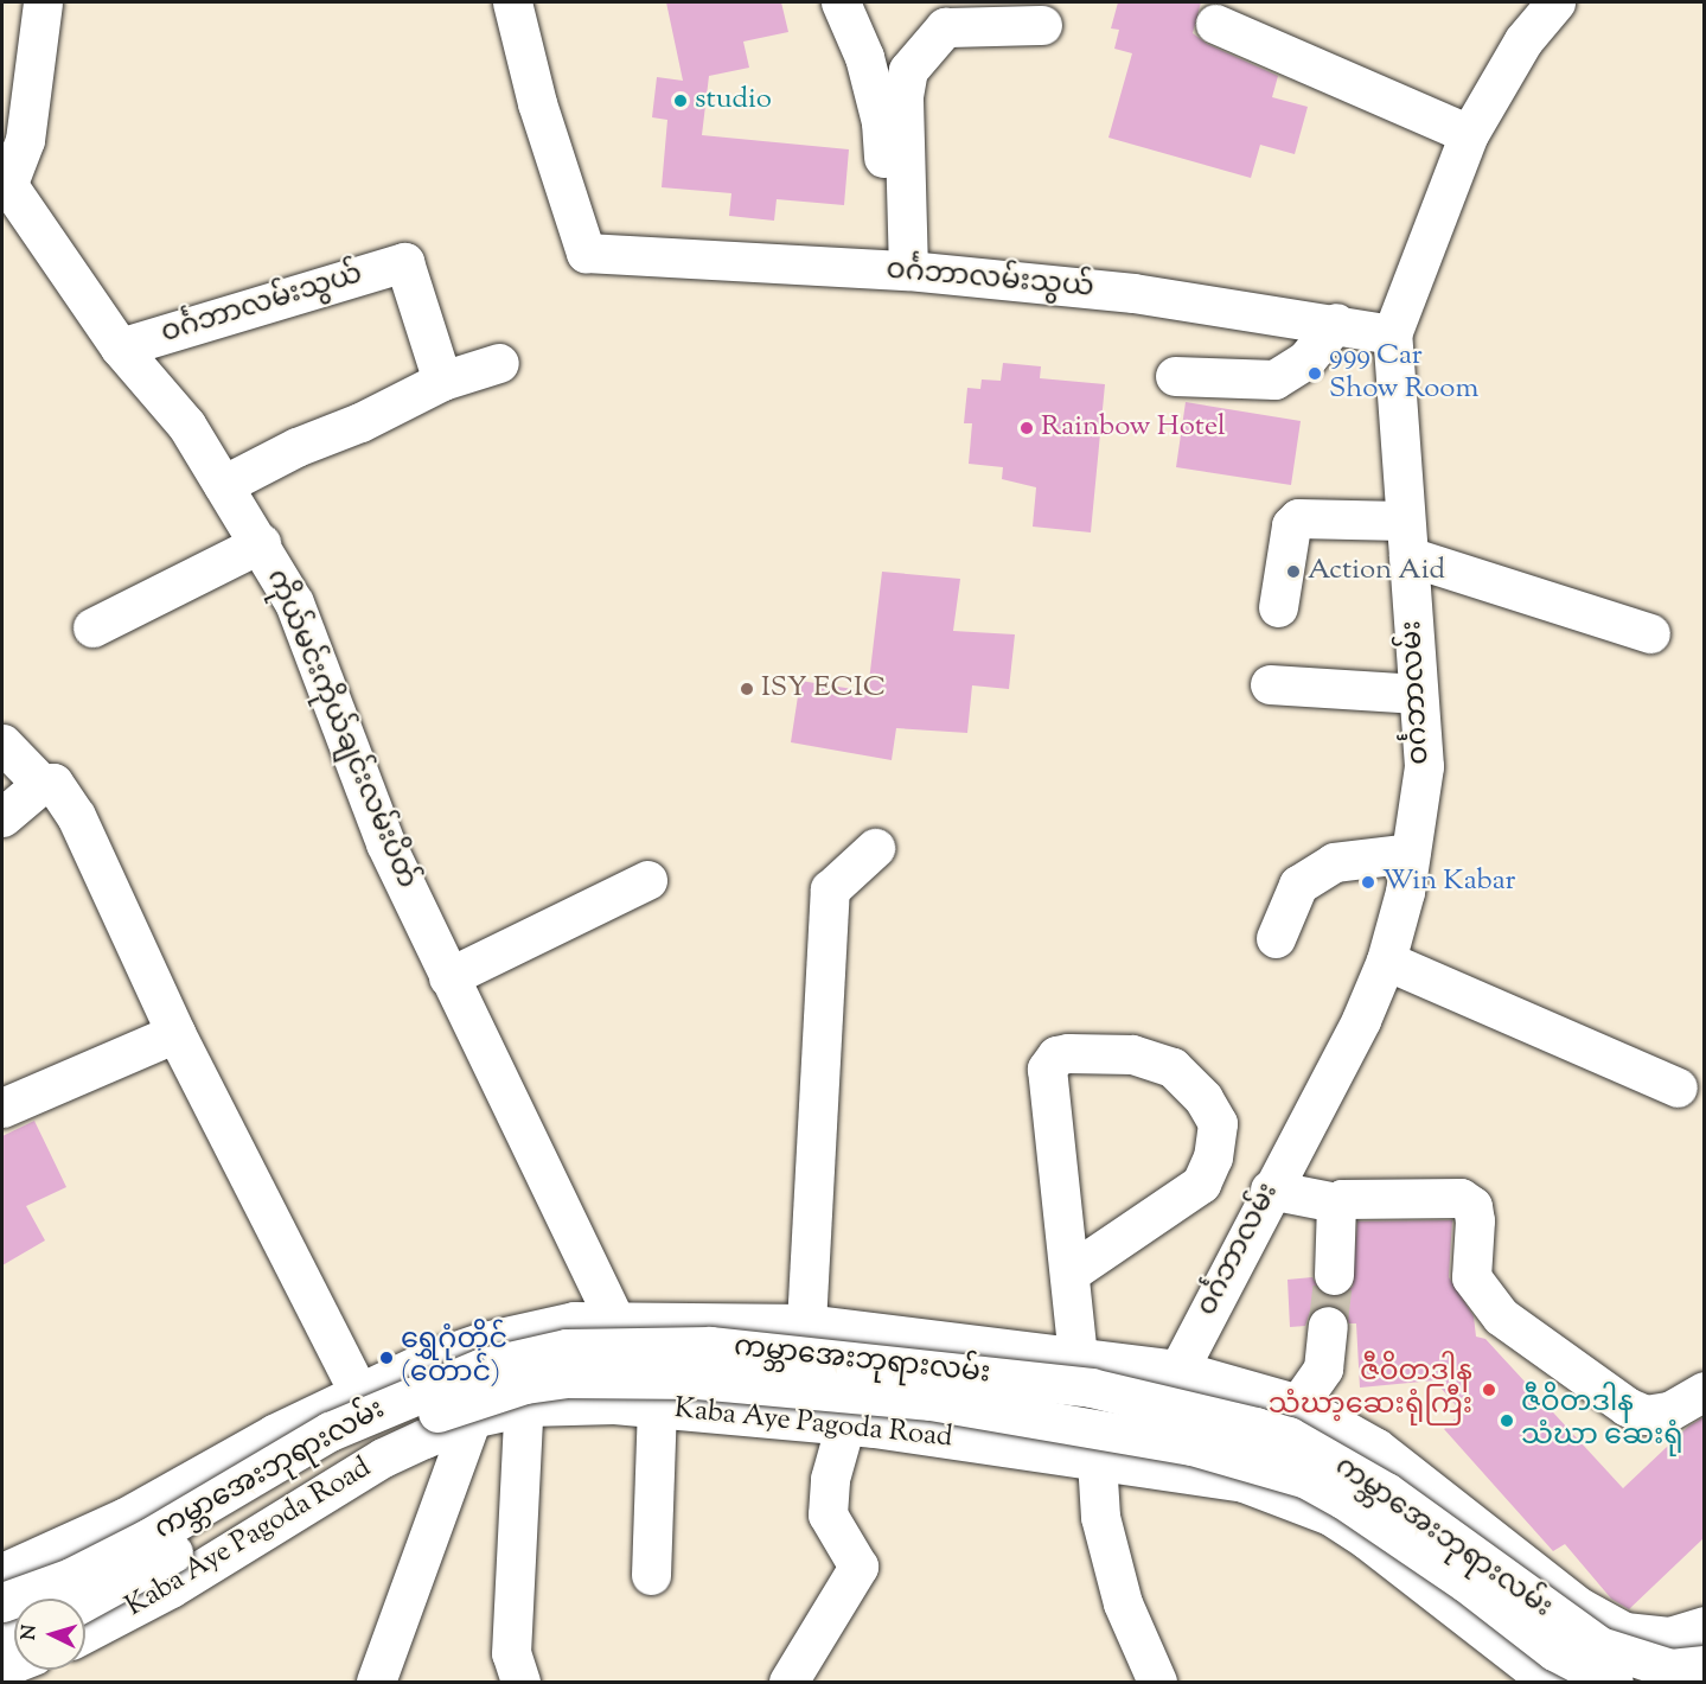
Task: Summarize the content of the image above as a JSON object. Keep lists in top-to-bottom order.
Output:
{
  "streets": {
    "street": [
      "ဝင်္ဂဘာလမ်းသွယ်",
      "ဝင်္ဂဘာလမ်း",
      "ကိုယ်မင်းကိုယ်ချင်းလမ်းပိတ်",
      "ကမ္ဘာအေးဘုရားလမ်း",
      "Kaba Aye Pagoda Road"
    ]
  },
  "crossings": [
    ["ဝင်္ဂဘာလမ်းသွယ်", "ဝင်္ဂဘာလမ်း"],
    ["ဝင်္ဂဘာလမ်းသွယ်", "ကိုယ်မင်းကိုယ်ချင်းလမ်းပိတ်"]
  ],
  "places": [
    "studio",
    "999 Car Show Room",
    "Rainbow Hotel",
    "Action Aid",
    "ISY ECIC",
    "Win Kabar",
    "ရွှေဂုံတိုင် (တောင်)",
    "ဇီဝိတဒါန သံဃာ့ဆေးရုံကြီး",
    "ဇီဝိတဒါန သံဃာ ဆေးရုံ"
  ],
  "north": "left"
}
